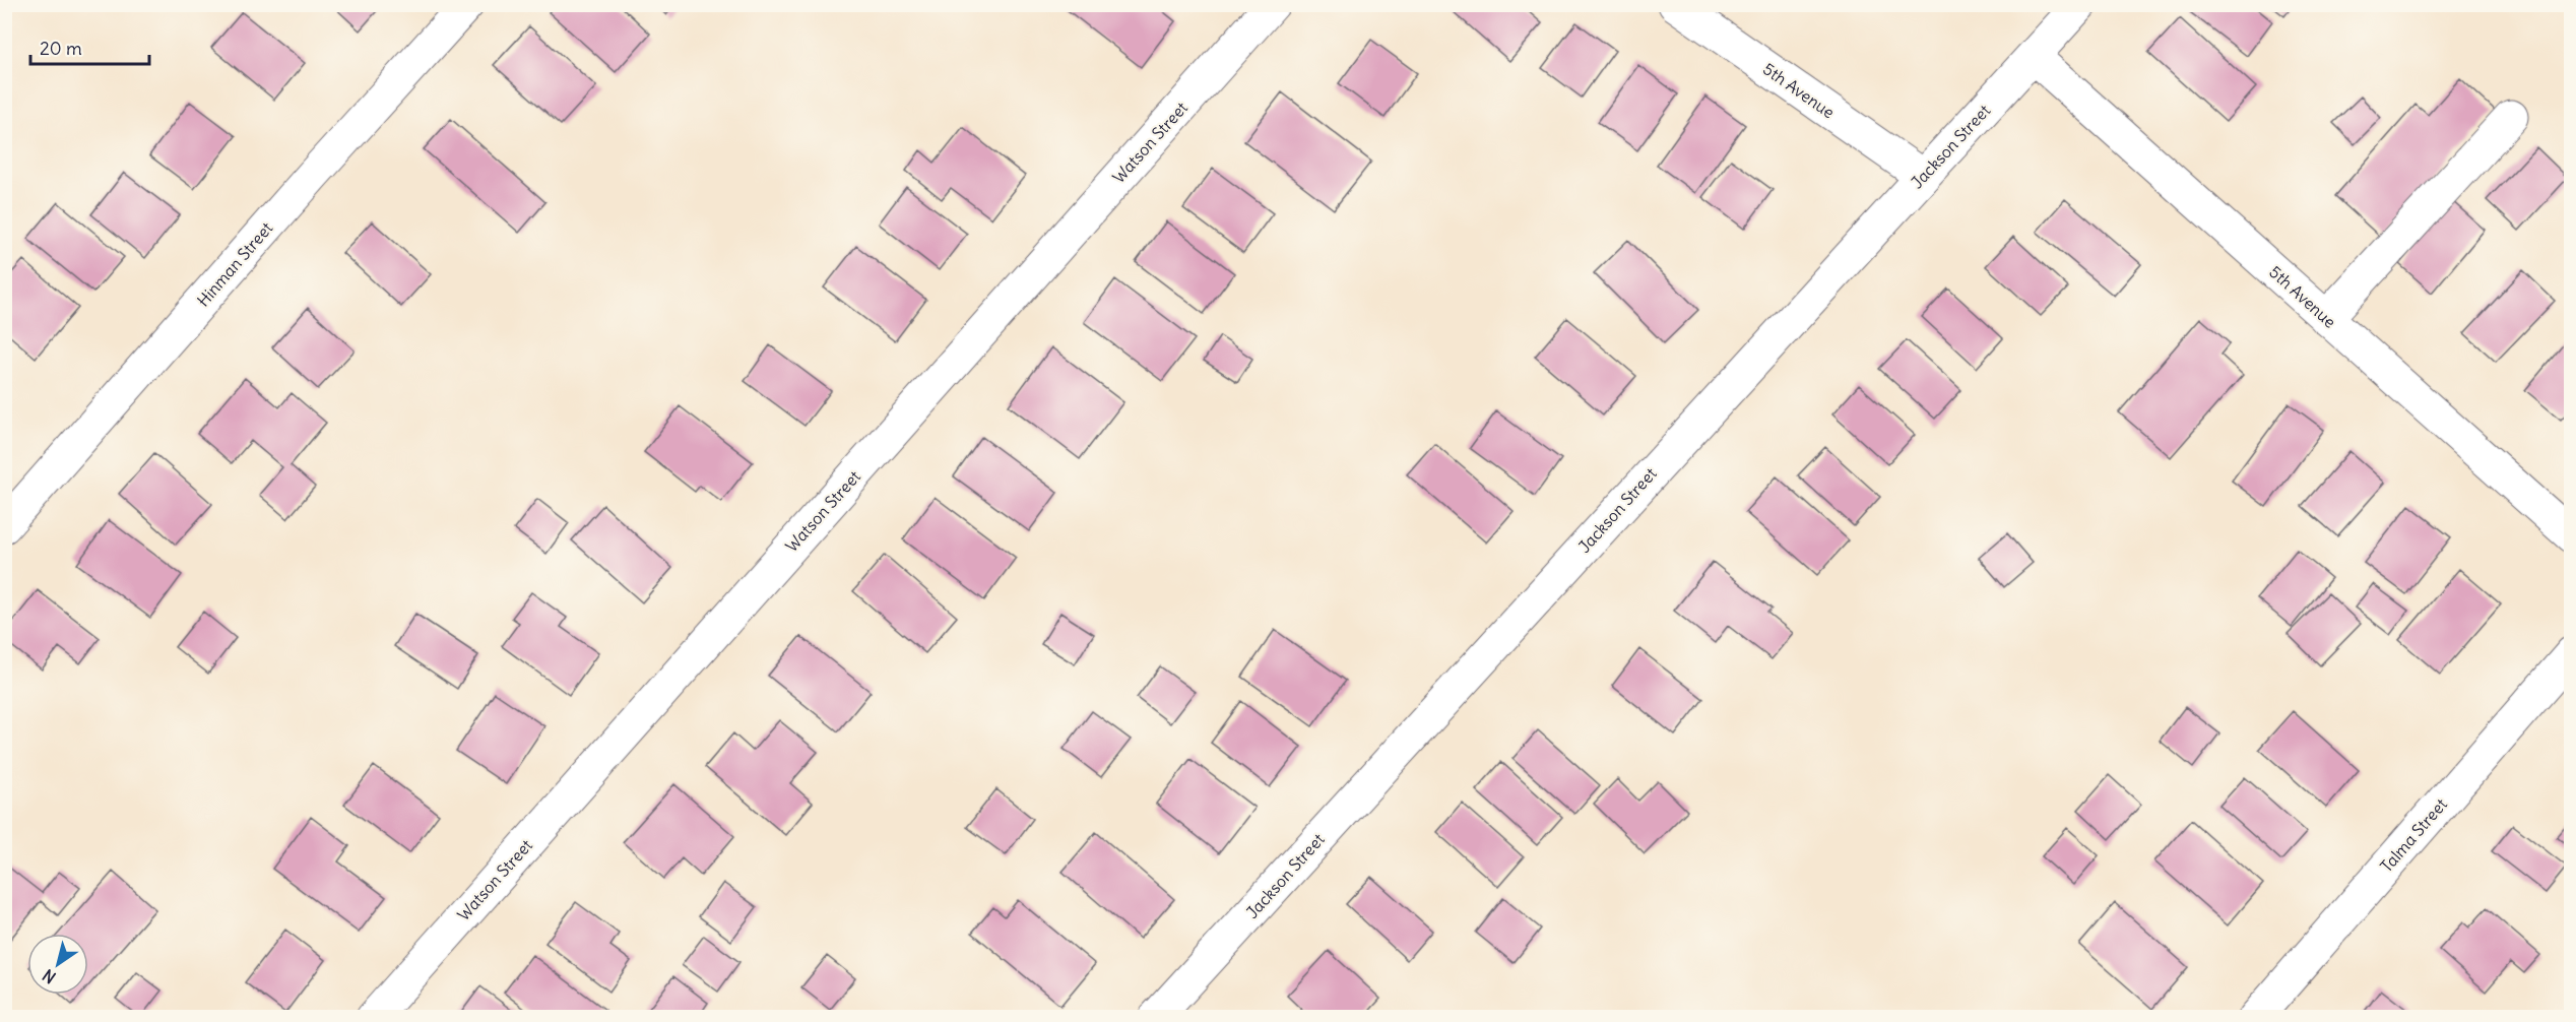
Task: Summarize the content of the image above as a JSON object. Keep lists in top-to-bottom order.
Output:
{
  "streets": {
    "street": [
      "5th Avenue",
      "Watson Street",
      "Jackson Street",
      "Hinman Street",
      "Talma Street"
    ]
  },
  "crossings": [
    ["5th Avenue", "Jackson Street"]
  ],
  "scale_bar": "20 m",
  "north": "bottom left"
}
